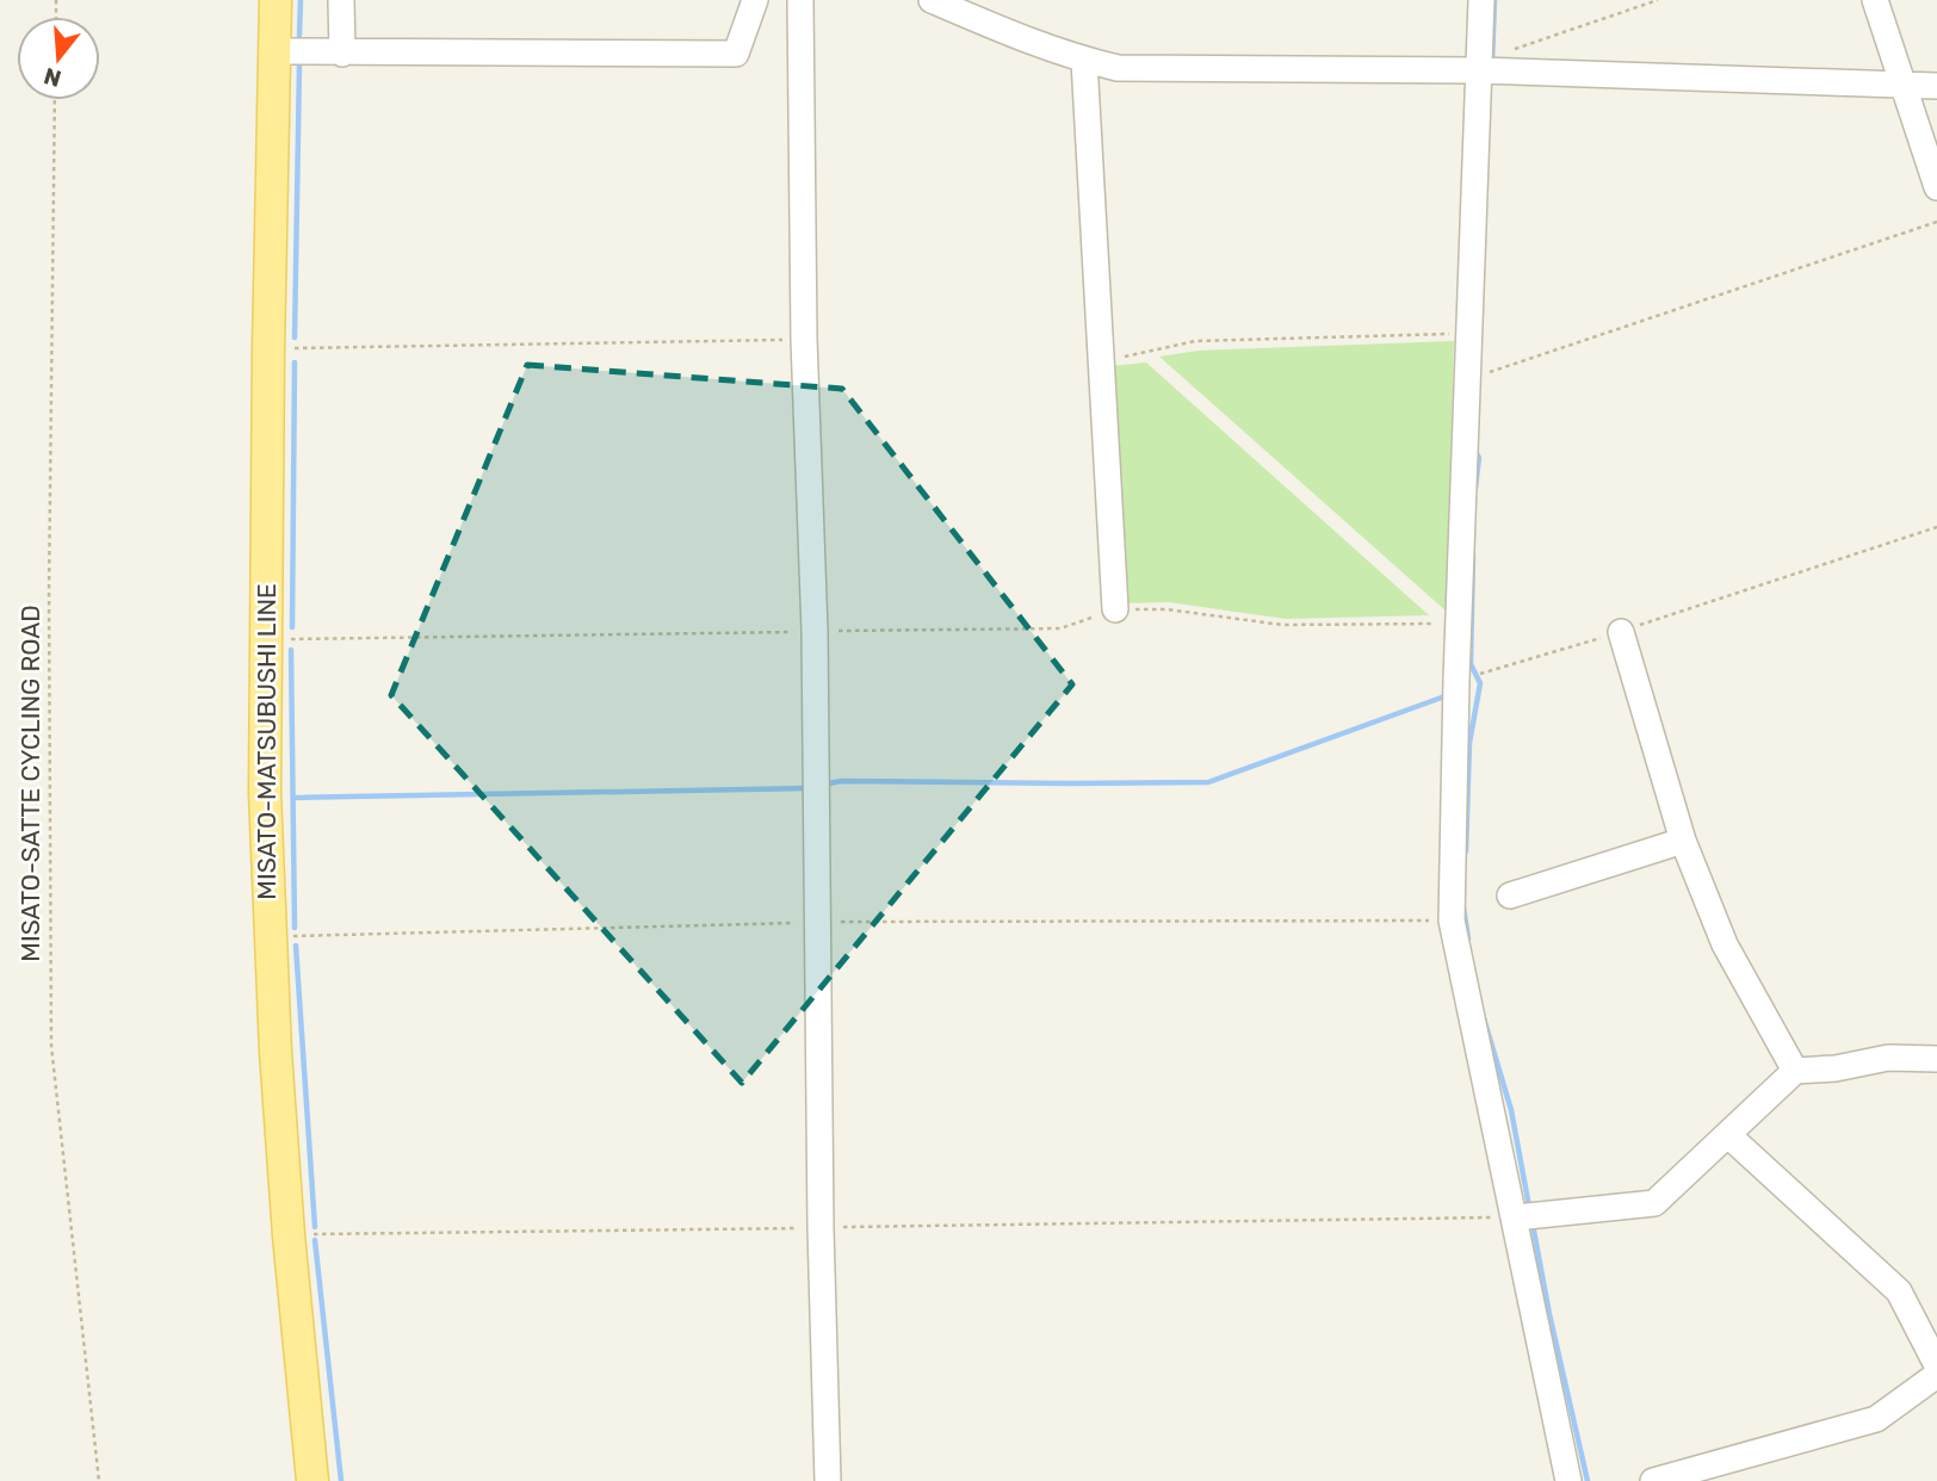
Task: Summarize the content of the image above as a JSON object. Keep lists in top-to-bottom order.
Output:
{
  "streets": {
    "main road": ["MISATO-MATSUBUSHI LINE"],
    "path": ["MISATO-SATTE CYCLING ROAD"]
  },
  "north": "bottom"
}
